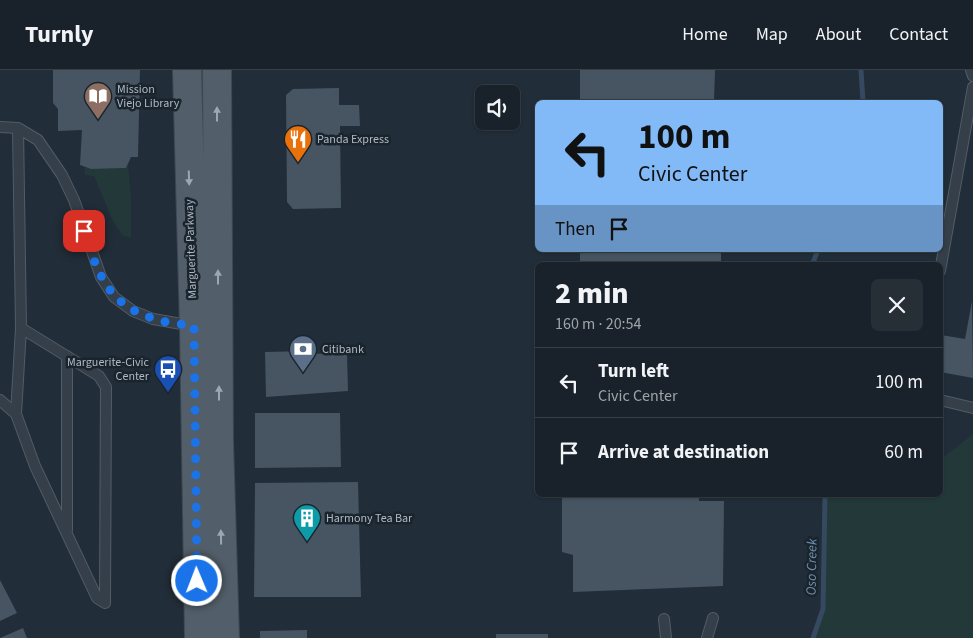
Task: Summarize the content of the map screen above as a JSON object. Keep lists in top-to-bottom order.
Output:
{
  "streets": {
    "main road": ["Marguerite Parkway"]
  },
  "water": ["Oso Creek"],
  "places": {
    "library": ["Mission Viejo Library"],
    "restaurant": ["Panda Express"],
    "bank": ["Citibank"],
    "bus stop": ["Marguerite-Civic Center"],
    "building": ["Harmony Tea Bar"]
  },
  "page": {
    "header": "Turnly",
    "nav": [
      "Home",
      "Map",
      "About",
      "Contact"
    ],
    "turn": ["100 m", "Civic Center"],
    "then": "Then",
    "heading": ["2 min", "160 m · 20:54"],
    "list": [
      {
        "name": "Turn left",
        "note": "Civic Center",
        "value": "100 m"
      },
      {
        "name": "Arrive at destination",
        "value": "60 m"
      }
    ]
  }
}
